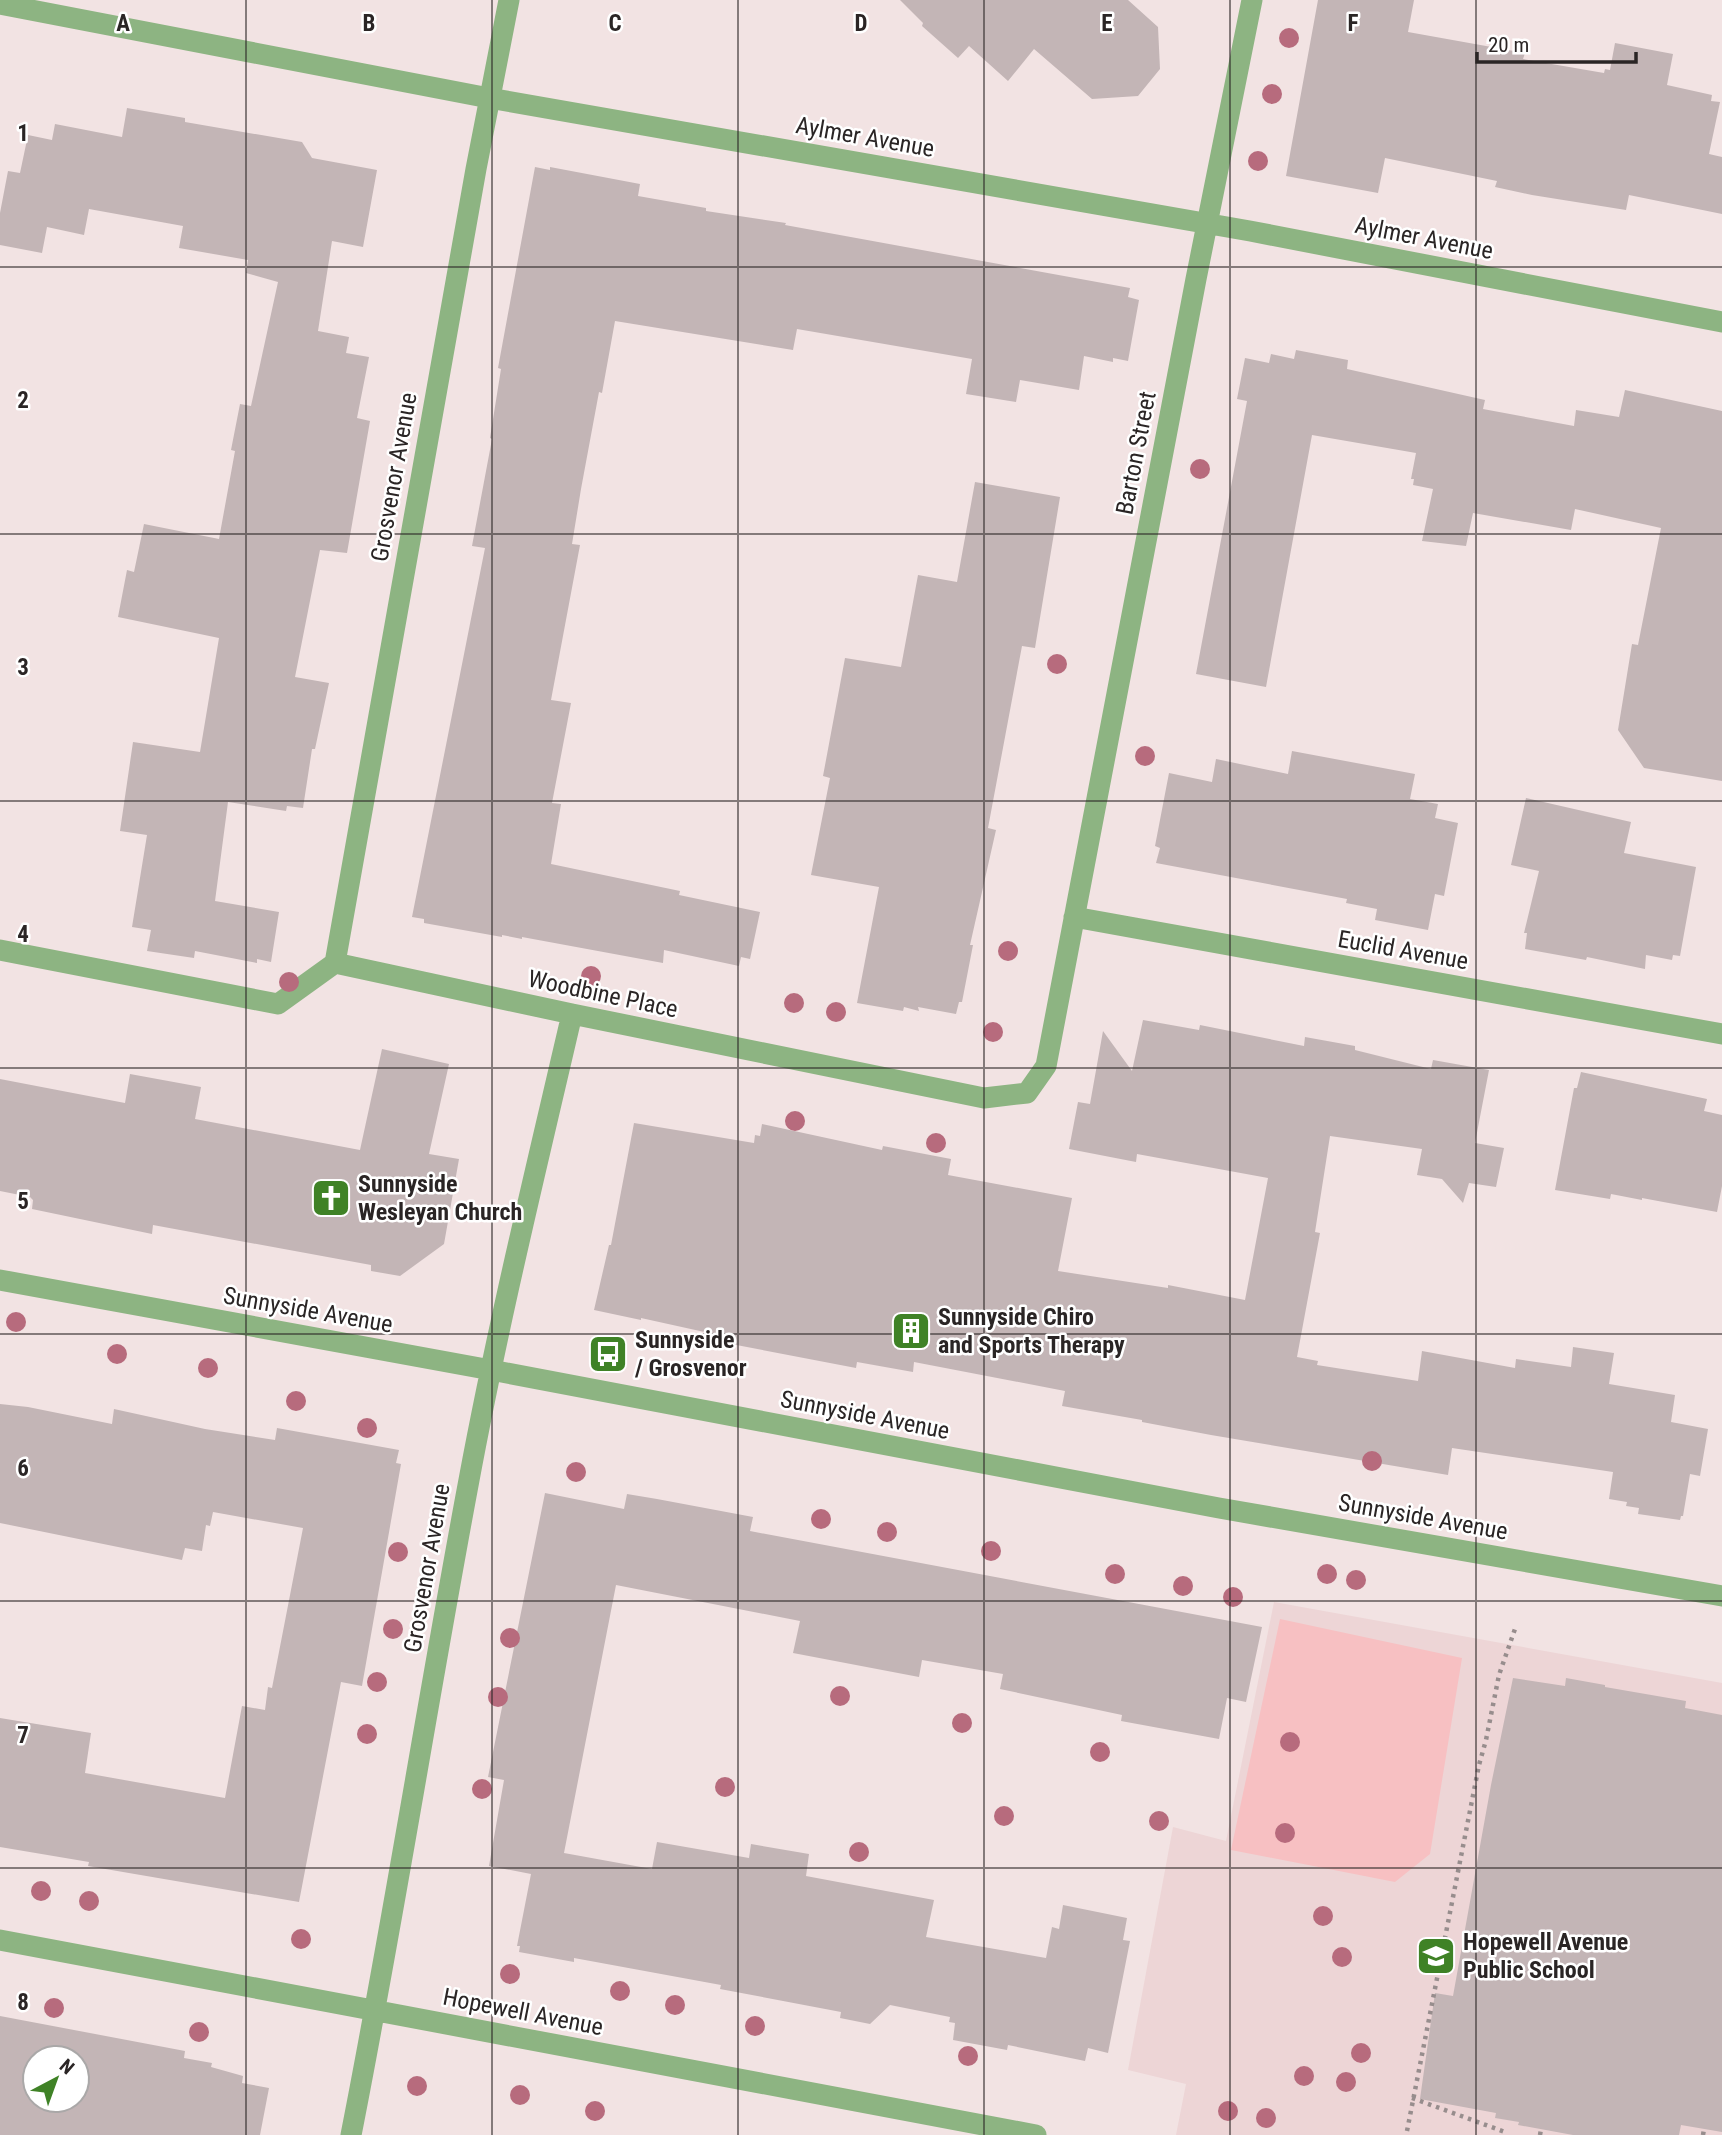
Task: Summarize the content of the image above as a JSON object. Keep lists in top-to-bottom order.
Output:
{
  "streets": {
    "street": [
      "Aylmer Avenue",
      "Barton Street",
      "Grosvenor Avenue",
      "Euclid Avenue",
      "Woodbine Place",
      "Sunnyside Avenue",
      "Hopewell Avenue"
    ]
  },
  "crossings": [
    ["Aylmer Avenue", "Barton Street"],
    ["Aylmer Avenue", "Grosvenor Avenue"],
    ["Barton Street", "Euclid Avenue"],
    ["Barton Street", "Woodbine Place"],
    ["Grosvenor Avenue", "Woodbine Place"],
    ["Grosvenor Avenue", "Sunnyside Avenue"],
    ["Grosvenor Avenue", "Hopewell Avenue"],
    ["Euclid Avenue", "Woodbine Place"]
  ],
  "places": {
    "church": ["Sunnyside Wesleyan Church"],
    "building": ["Sunnyside Chiro and Sports Therapy"],
    "bus stop": ["Sunnyside / Grosvenor"],
    "school or university": ["Hopewell Avenue Public School"]
  },
  "scale_bar": "20 m",
  "north": "top right",
  "grid": {
    "columns": [
      "A",
      "B",
      "C",
      "D",
      "E",
      "F"
    ],
    "rows": [
      "1",
      "2",
      "3",
      "4",
      "5",
      "6",
      "7",
      "8"
    ]
  }
}
